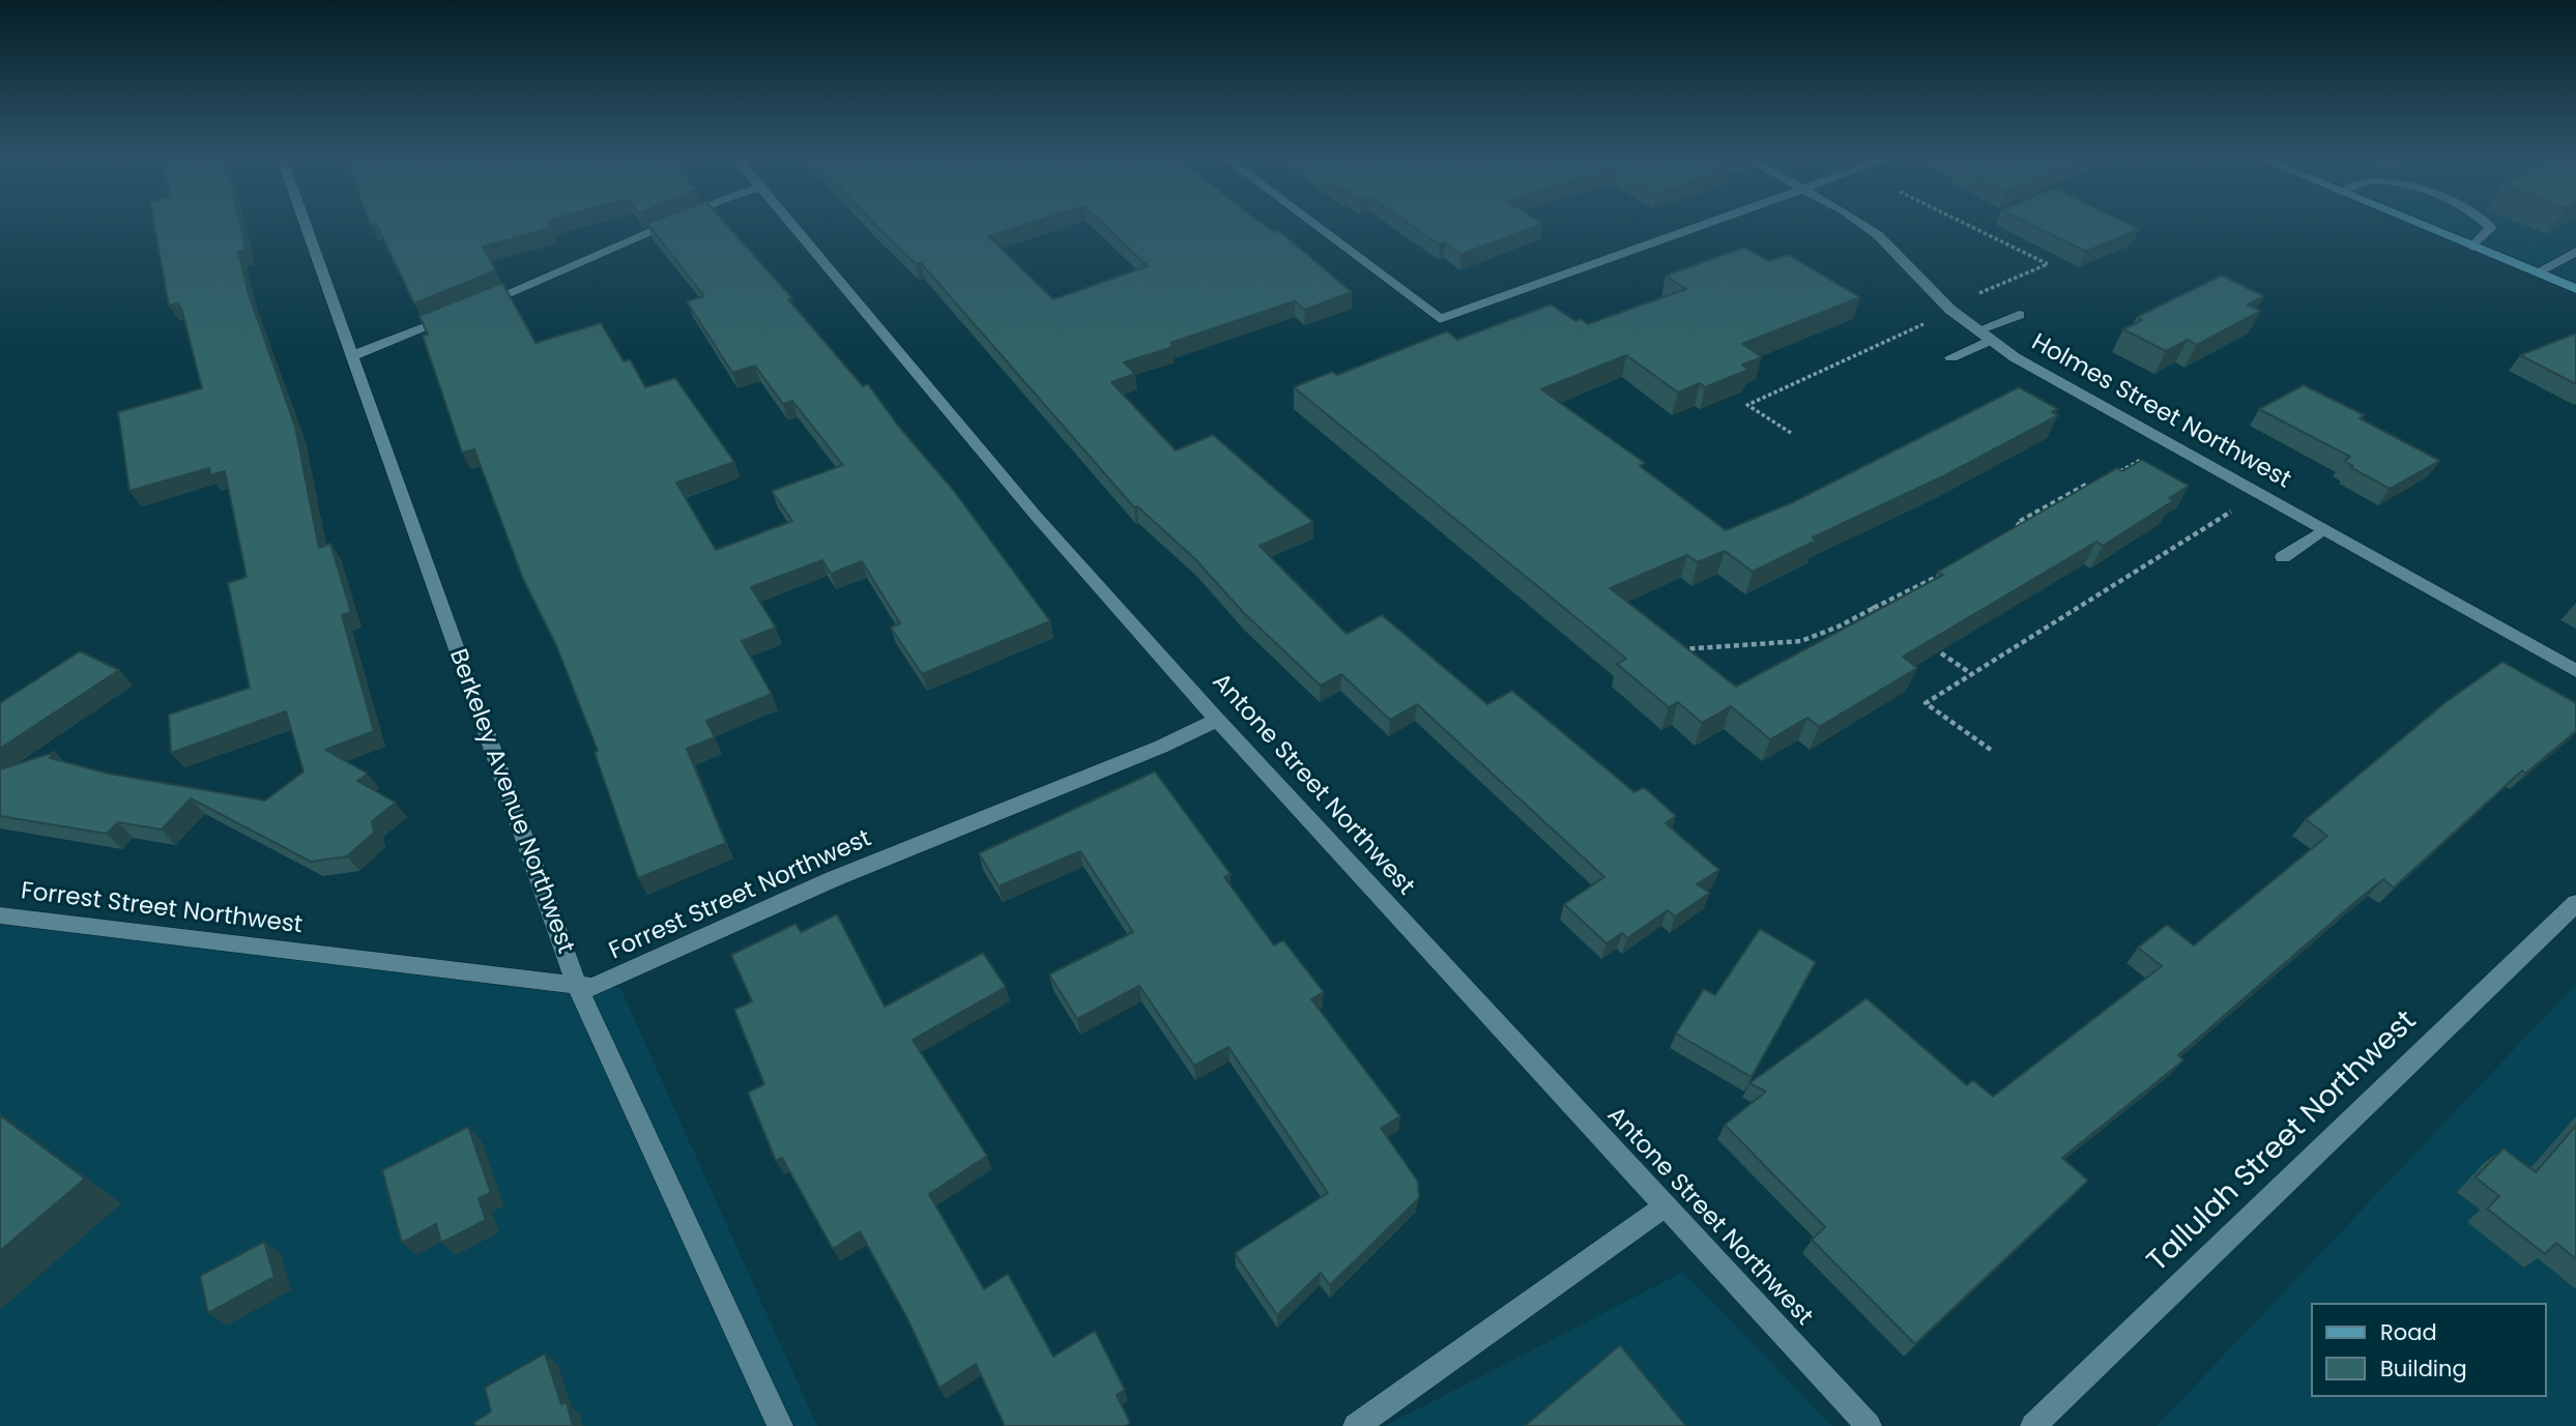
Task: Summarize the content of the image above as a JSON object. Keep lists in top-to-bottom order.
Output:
{
  "streets": {
    "street": [
      "Holmes Street Northwest",
      "Antone Street Northwest",
      "Berkeley Avenue Northwest",
      "Forrest Street Northwest",
      "Tallulah Street Northwest"
    ]
  },
  "crossings": [
    ["Antone Street Northwest", "Forrest Street Northwest"],
    ["Berkeley Avenue Northwest", "Forrest Street Northwest"]
  ],
  "legend": ["Road", "Building"]
}
